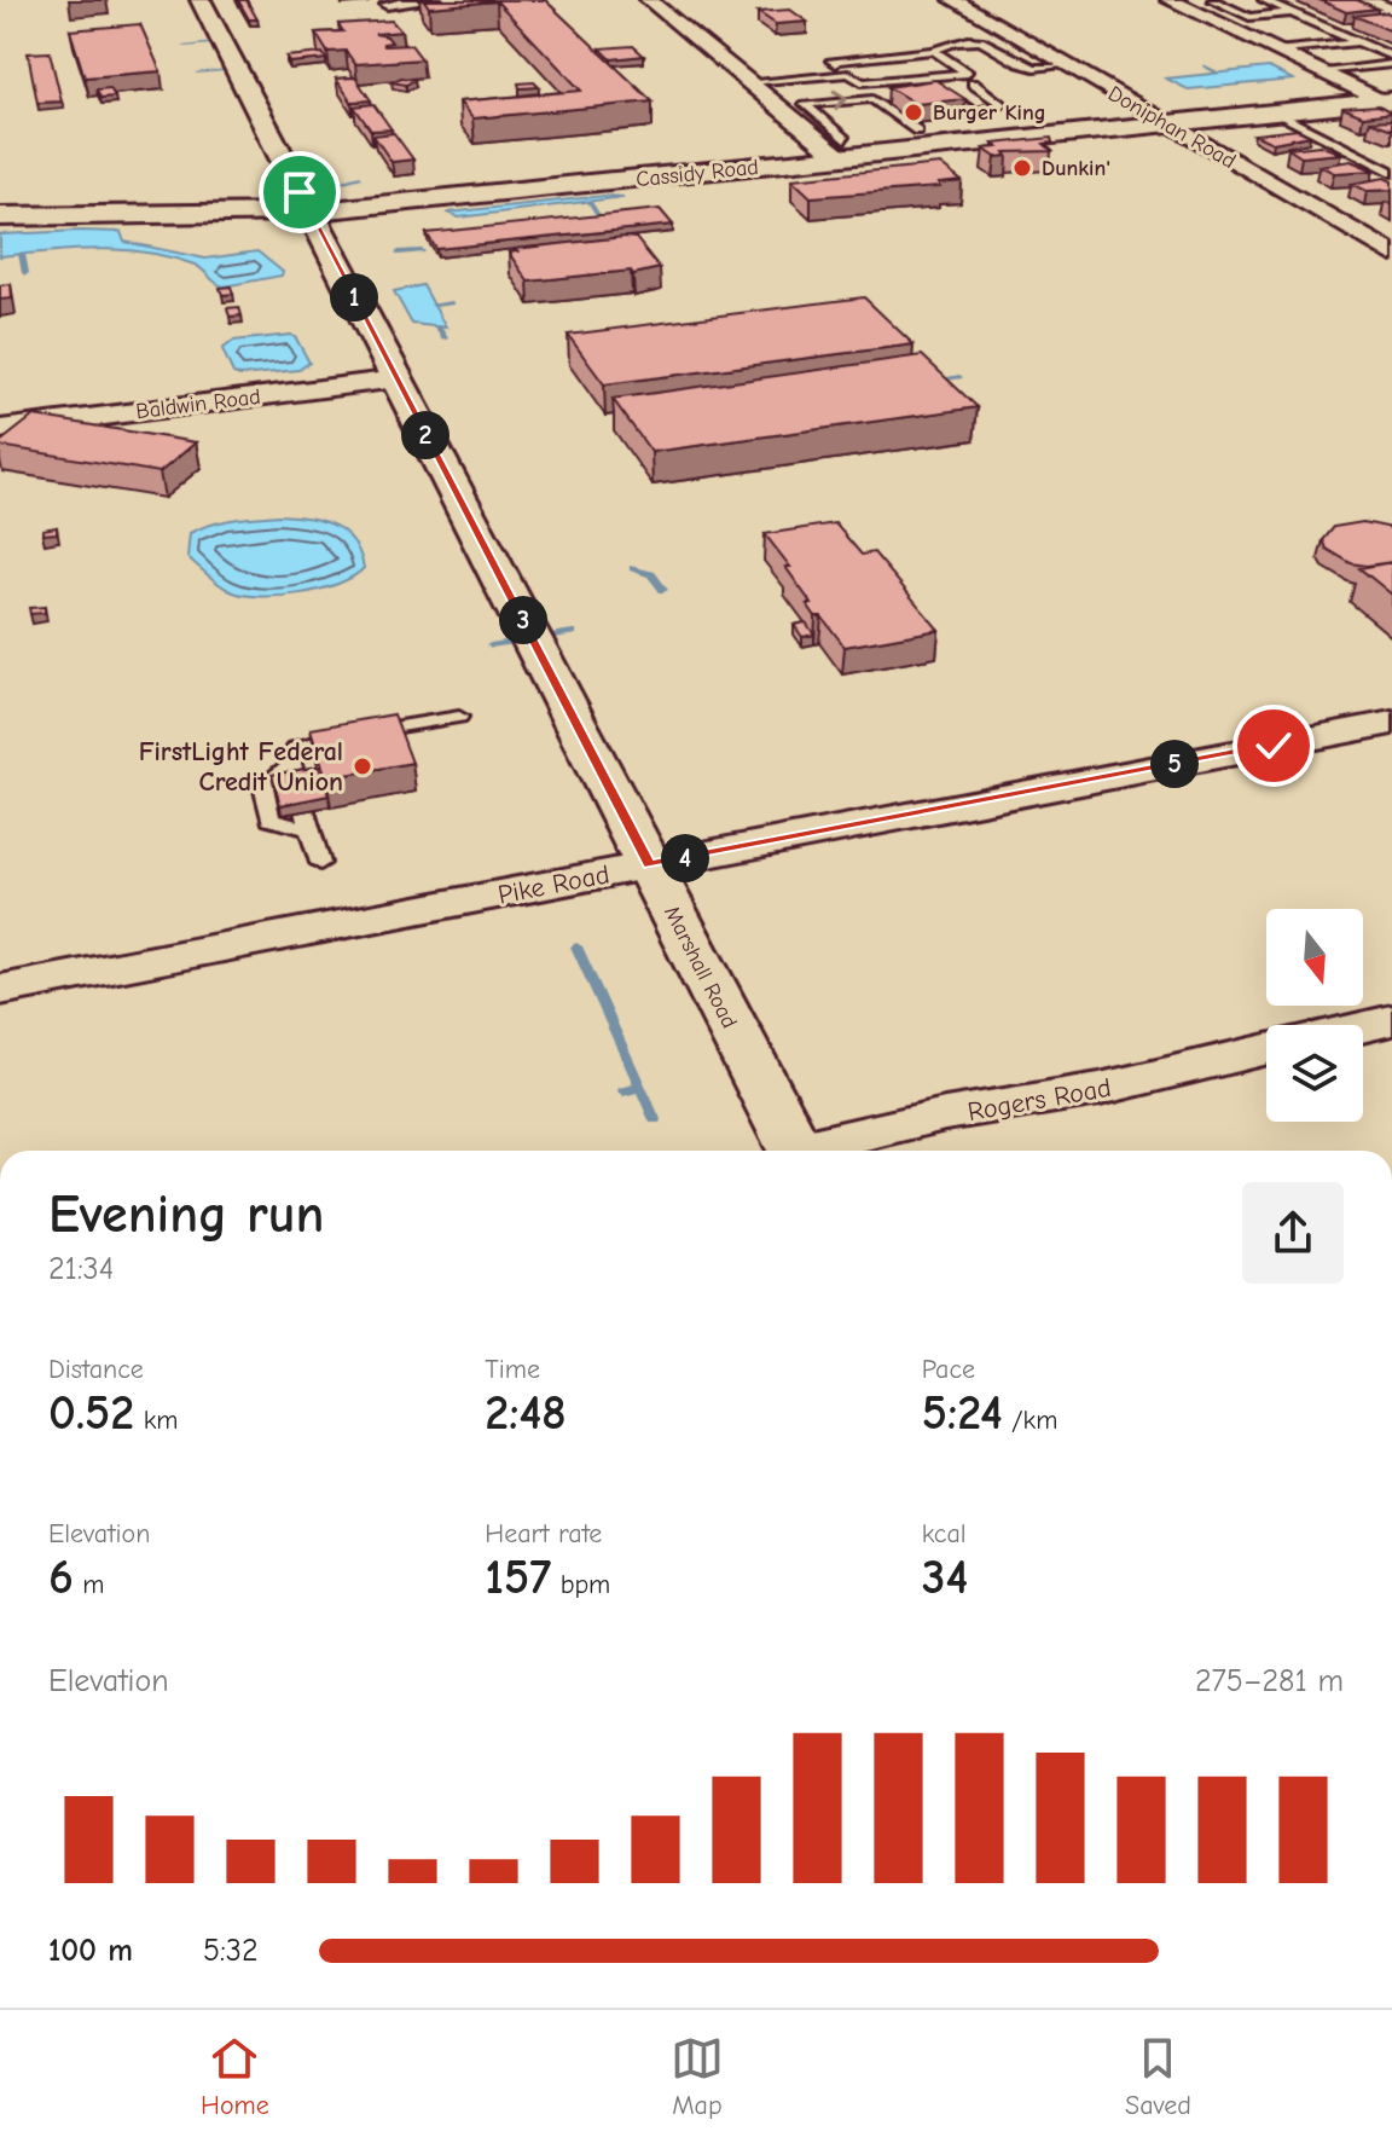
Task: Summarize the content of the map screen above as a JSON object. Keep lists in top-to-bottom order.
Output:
{
  "streets": {
    "street": [
      "Doniphan Road",
      "Cassidy Road",
      "Baldwin Road",
      "Pike Road",
      "Marshall Road",
      "Rogers Road"
    ]
  },
  "crossings": [
    ["Doniphan Road", "Cassidy Road"],
    ["Cassidy Road", "Marshall Road"],
    ["Baldwin Road", "Marshall Road"],
    ["Pike Road", "Marshall Road"]
  ],
  "places": ["Burger King", "Dunkin'", "FirstLight Federal Credit Union"],
  "north": "bottom",
  "page": {
    "pins": [
      "1",
      "2",
      "3",
      "5",
      "4"
    ],
    "heading": ["Evening run", "21:34"],
    "stats": [
      ["Distance", "0.52 km"],
      ["Time", "2:48"],
      ["Pace", "5:24 /km"],
      ["Elevation", "6 m"],
      ["Heart rate", "157 bpm"],
      ["kcal", "34"]
    ],
    "chart": ["Elevation", "275–281 m"],
    "list": [
      {
        "name": "100 m",
        "note": "5:32"
      }
    ],
    "tabs": ["Home", "Map", "Saved"]
  }
}
